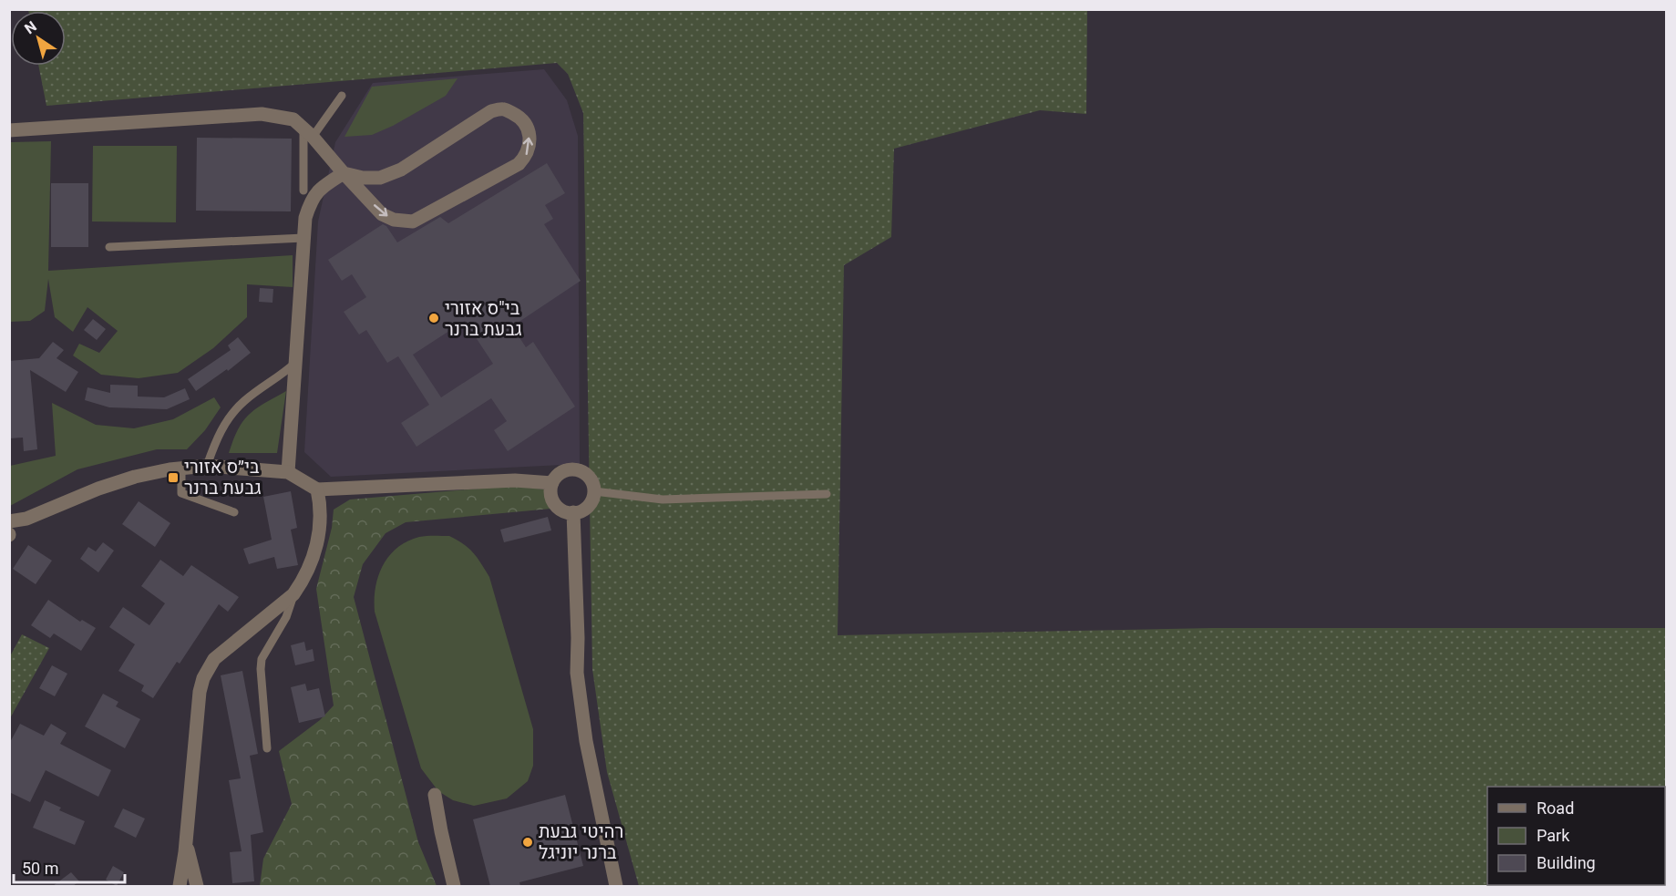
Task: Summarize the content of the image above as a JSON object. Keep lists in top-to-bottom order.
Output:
{
  "places": {
    "other": ["בי\"ס אזורי גבעת ברנר", "רהיטי גבעת ברנר יוניגל"],
    "transit": ["בי״ס אזורי גבעת ברנר"]
  },
  "legend": ["Road", "Park", "Building"],
  "scale_bar": "50 m",
  "north": "top left"
}
